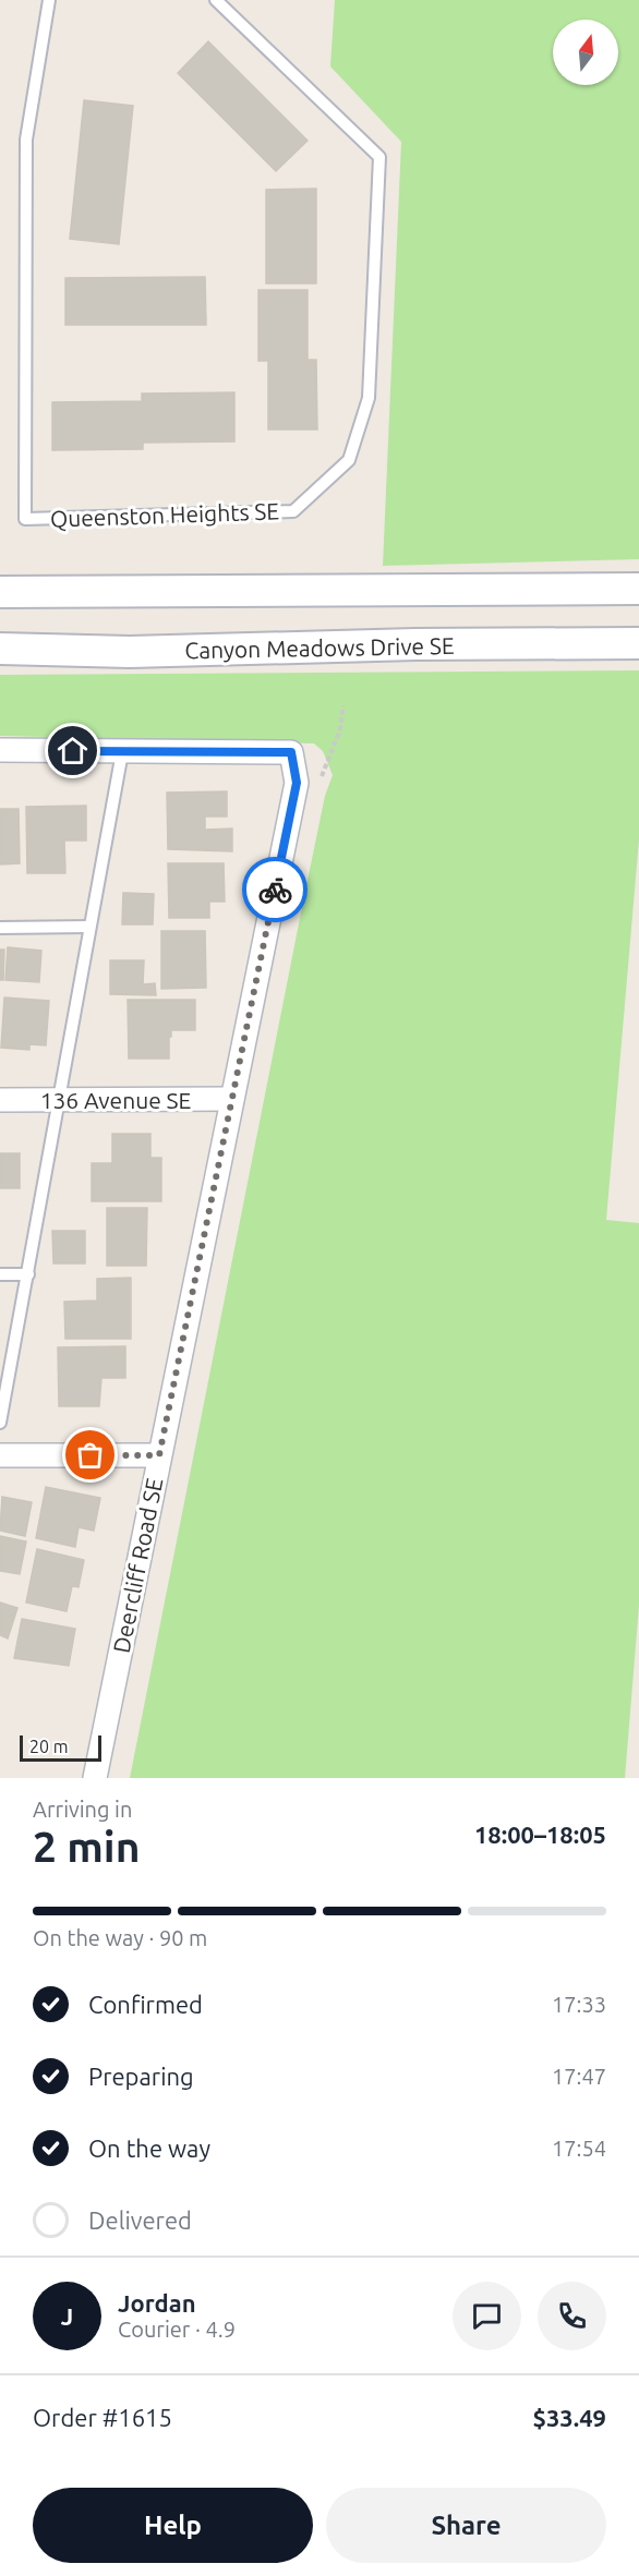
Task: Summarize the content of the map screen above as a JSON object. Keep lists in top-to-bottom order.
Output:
{
  "streets": {
    "street": ["Canyon Meadows Drive SE", "136 Avenue SE", "Deercliff Road SE"],
    "lane": ["Queenston Heights SE"]
  },
  "crossings": [
    ["136 Avenue SE", "Deercliff Road SE"]
  ],
  "scale_bar": "20 m",
  "north": "top",
  "page": {
    "scale": "20 m",
    "heading": ["2 min", "Arriving in", "18:00–18:05"],
    "panel": [
      "Jordan",
      "Courier · 4.9",
      "Order #1615",
      "$33.49"
    ],
    "bar": "On the way · 90 m",
    "list": [
      ["Confirmed", "17:33"],
      ["Preparing", "17:47"],
      ["On the way", "17:54"],
      "Delivered"
    ],
    "round": "J",
    "buttons": ["Help", "Share"]
  }
}
